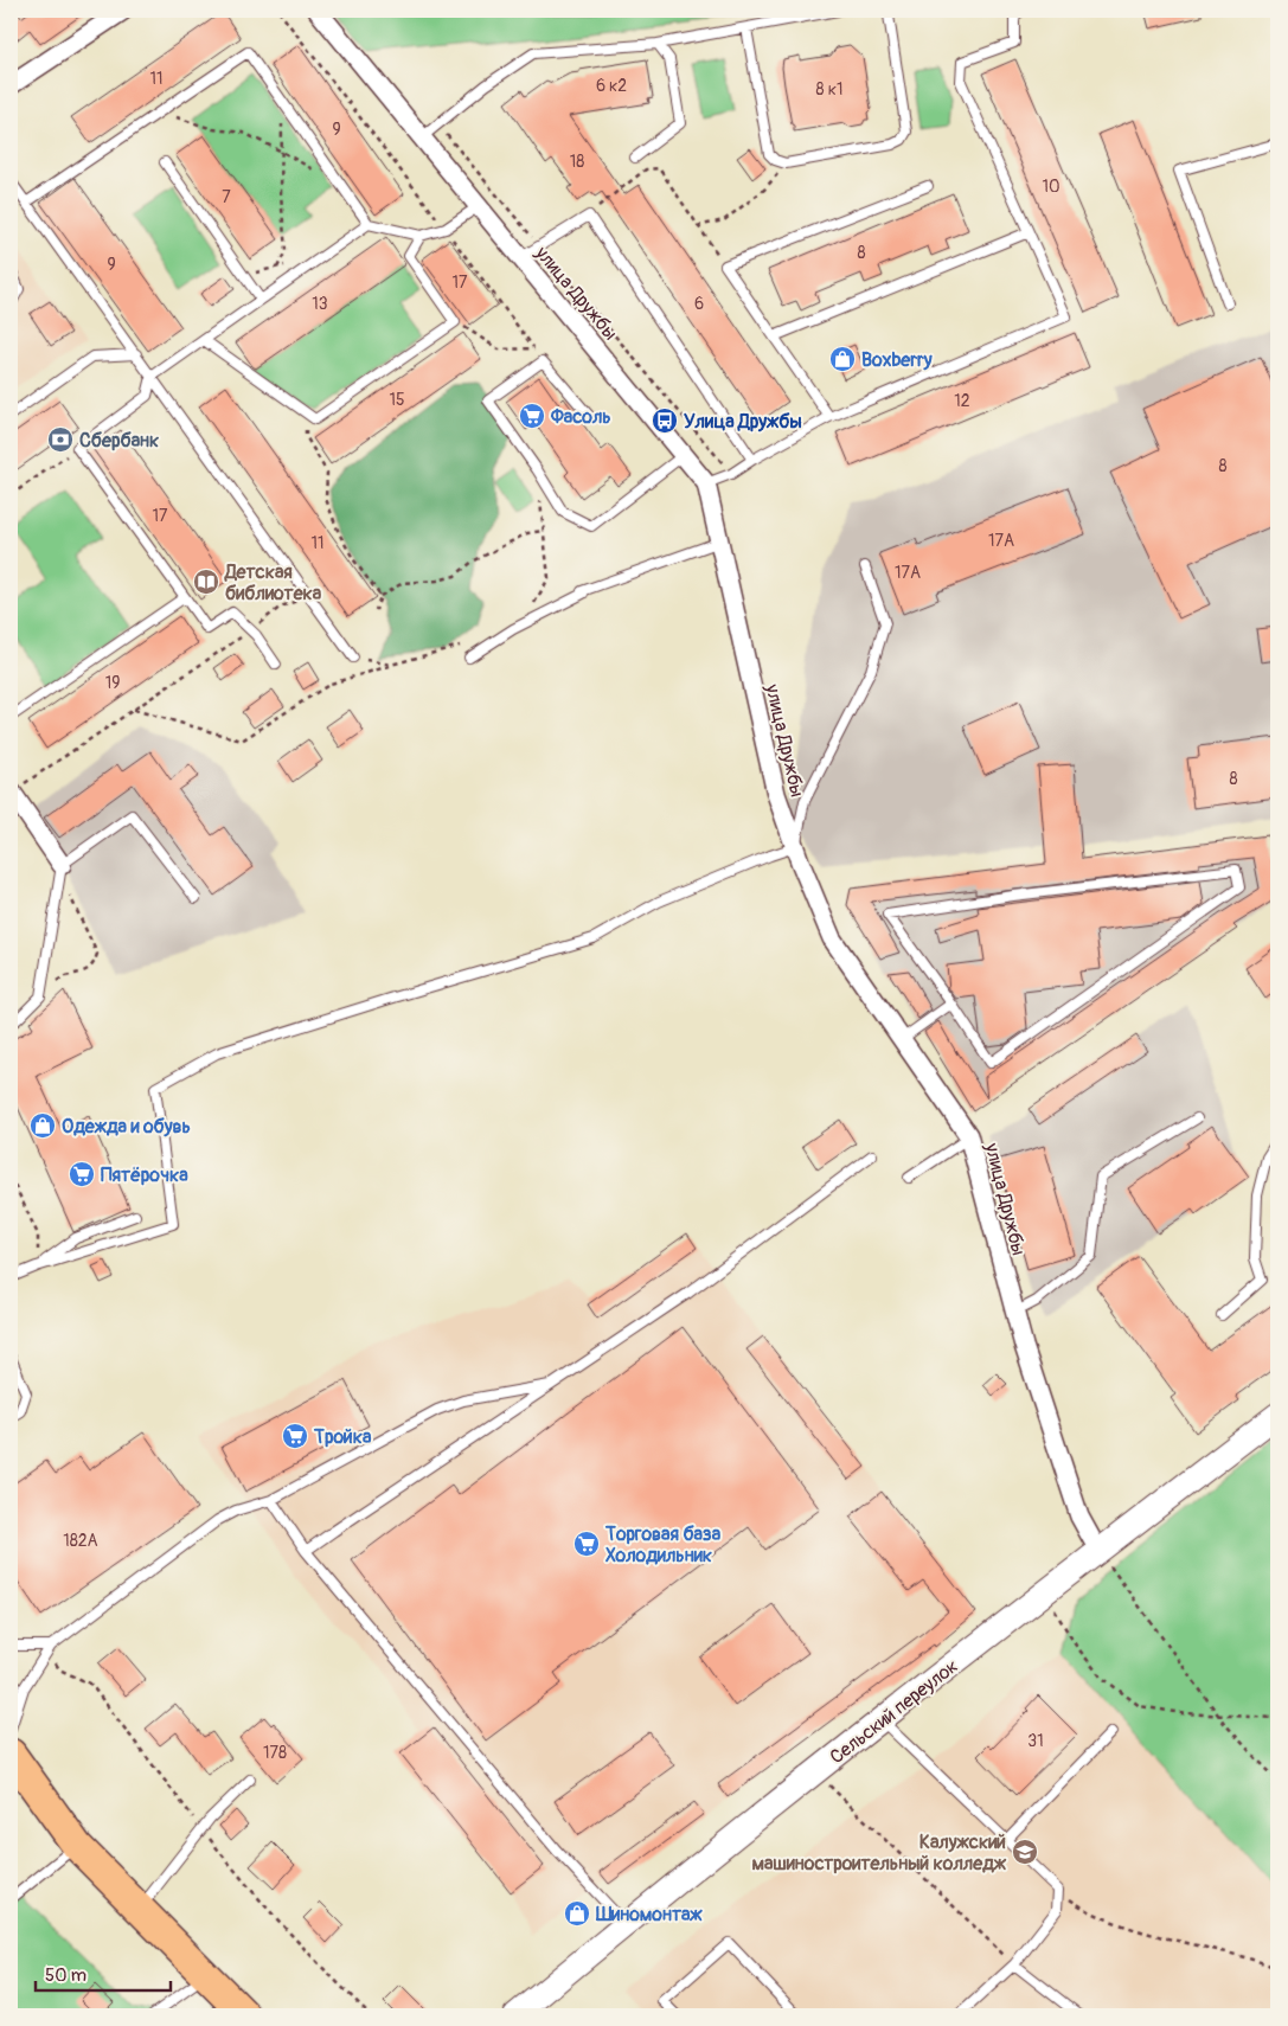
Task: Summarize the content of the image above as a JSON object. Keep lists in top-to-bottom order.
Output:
{
  "streets": {
    "street": ["улица Дружбы", "Сельский переулок"]
  },
  "crossings": [
    ["улица Дружбы", "Сельский переулок"]
  ],
  "places": {
    "shop": ["Boxberry", "Одежда и обувь", "Шиномонтаж"],
    "supermarket": [
      "Фасоль",
      "Пятёрочка",
      "Тройка",
      "Торговая база Холодильник"
    ],
    "bus stop": ["Улица Дружбы"],
    "bank": ["Сбербанк"],
    "library": ["Детская библиотека"],
    "school or university": ["Калужский машиностроительный колледж"]
  },
  "house_numbers": [
    "11",
    "6 к2",
    "8 к1",
    "9",
    "18",
    "10",
    "7",
    "8",
    "9",
    "17",
    "13",
    "6",
    "15",
    "12",
    "8",
    "17",
    "17А",
    "11",
    "17А",
    "19",
    "8",
    "182А",
    "31",
    "178"
  ],
  "scale_bar": "50 m"
}
